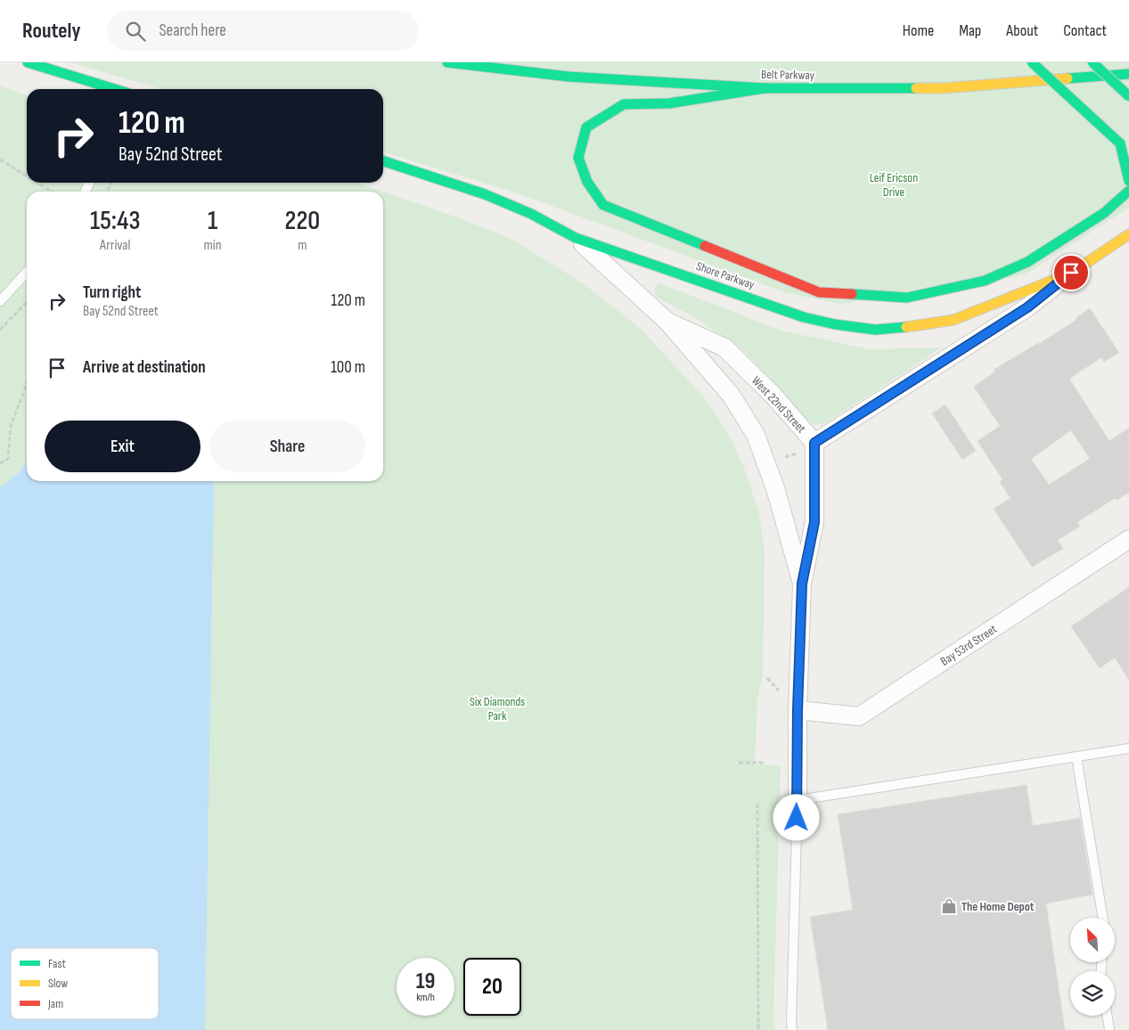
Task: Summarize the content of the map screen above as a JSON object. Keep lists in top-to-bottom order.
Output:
{
  "streets": {
    "main road": ["Belt Parkway", "Shore Parkway"],
    "street": ["West 22nd Street", "Bay 53rd Street"]
  },
  "crossings": [
    ["Shore Parkway", "West 22nd Street"],
    ["West 22nd Street", "Bay 53rd Street"]
  ],
  "parks": ["Leif Ericson Drive", "Six Diamonds Park"],
  "places": {
    "shop": ["The Home Depot"]
  },
  "legend": ["Fast", "Slow", "Jam"],
  "north": "top left",
  "page": {
    "header": "Routely",
    "search": "Search here",
    "nav": [
      "Home",
      "Map",
      "About",
      "Contact"
    ],
    "turn": ["120 m", "Bay 52nd Street"],
    "eta": [
      "15:43",
      "Arrival",
      "1",
      "min",
      "220",
      "m"
    ],
    "list": [
      {
        "name": "Turn right",
        "note": "Bay 52nd Street",
        "value": "120 m"
      },
      {
        "name": "Arrive at destination",
        "value": "100 m"
      }
    ],
    "buttons": ["Exit", "Share"],
    "speed": "19 km/h",
    "limit": "20"
  }
}
